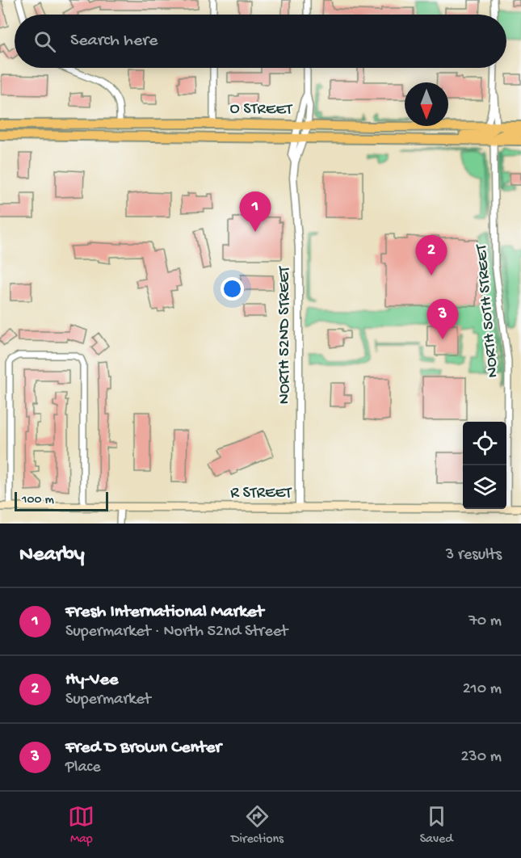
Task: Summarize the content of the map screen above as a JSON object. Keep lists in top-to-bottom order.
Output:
{
  "streets": {
    "main road": ["O STREET", "R STREET"],
    "street": ["NORTH 50TH STREET", "NORTH 52ND STREET"]
  },
  "crossings": [
    ["O STREET", "NORTH 50TH STREET"],
    ["O STREET", "NORTH 52ND STREET"],
    ["NORTH 50TH STREET", "R STREET"],
    ["NORTH 52ND STREET", "R STREET"]
  ],
  "scale_bar": "100 m",
  "north": "bottom",
  "page": {
    "search": "Search here",
    "pins": ["1", "2", "3"],
    "scale": "100 m",
    "heading": ["Nearby", "3 results"],
    "list": [
      {
        "mark": "1",
        "name": "Fresh International Market",
        "note": "Supermarket · North 52nd Street",
        "value": "70 m"
      },
      {
        "mark": "2",
        "name": "Hy-Vee",
        "note": "Supermarket",
        "value": "210 m"
      },
      {
        "mark": "3",
        "name": "Fred D Brown Center",
        "note": "Place",
        "value": "230 m"
      }
    ],
    "nav": ["Map", "Directions", "Saved"]
  }
}
